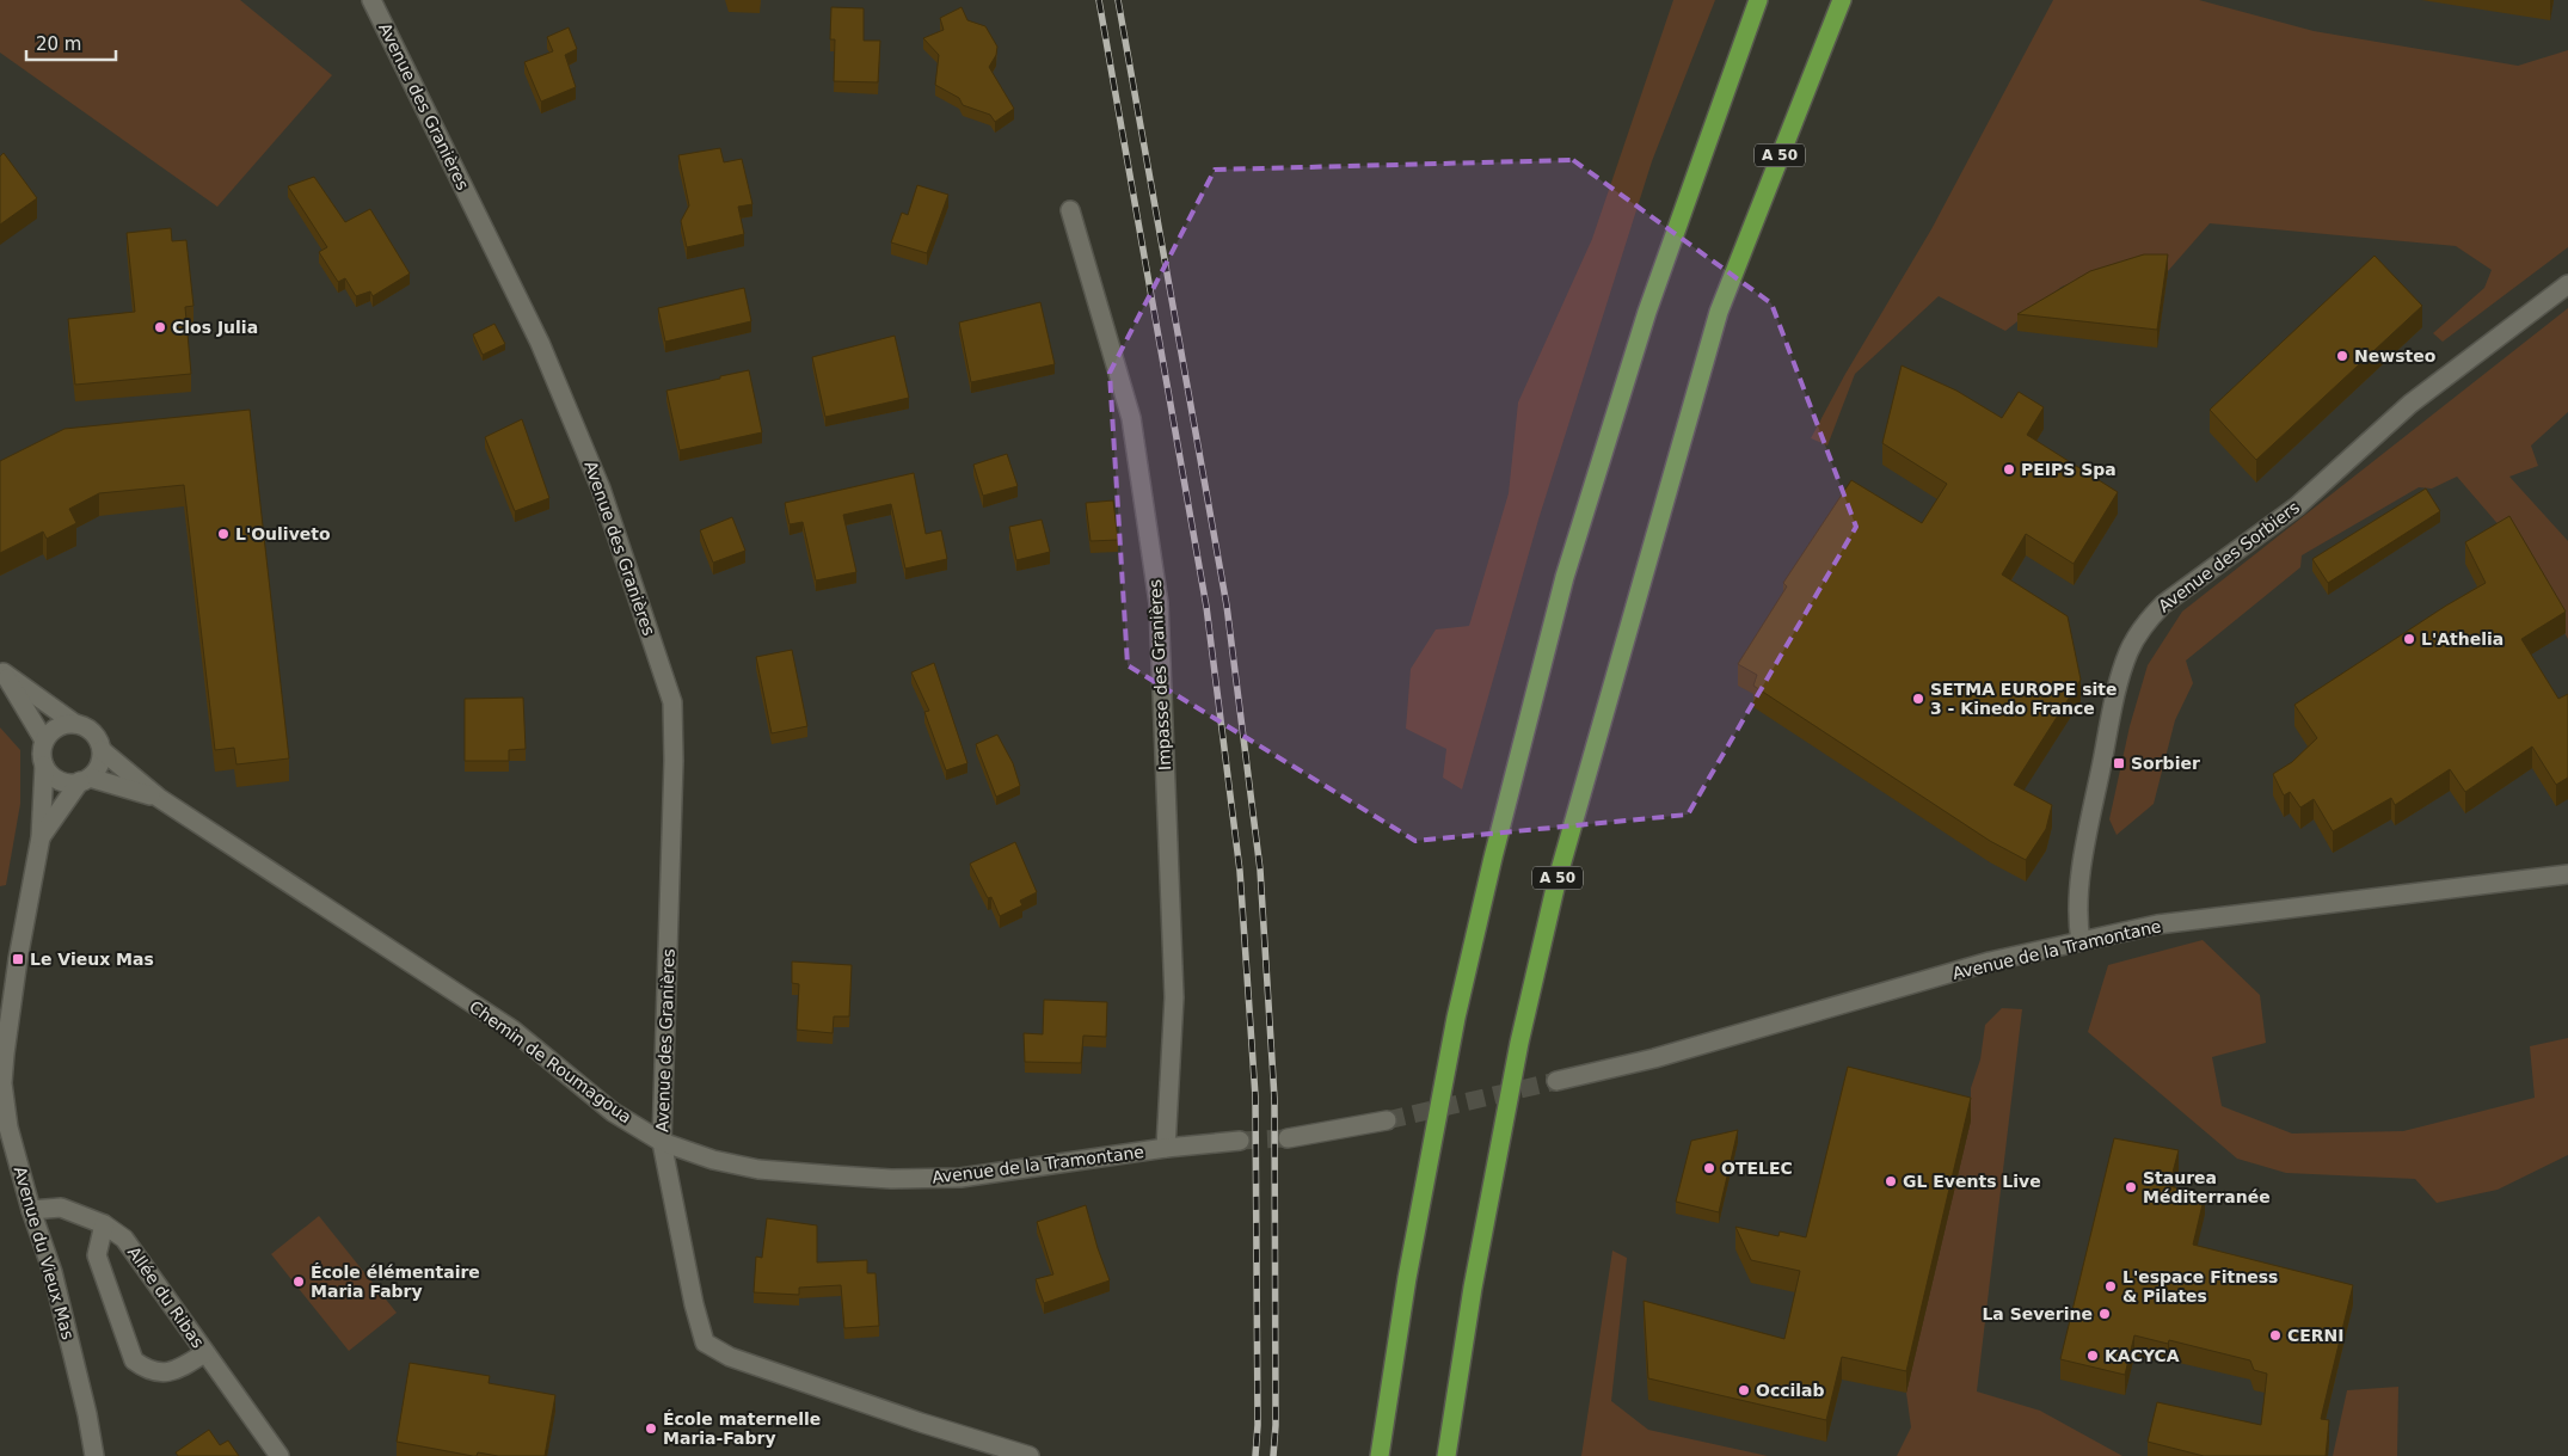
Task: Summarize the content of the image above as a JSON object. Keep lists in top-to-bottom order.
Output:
{
  "streets": {
    "highway": ["A 50"],
    "street": [
      "Avenue des Granières",
      "Avenue des Sorbiers",
      "Impasse des Granières",
      "Avenue de la Tramontane",
      "Chemin de Roumagoua",
      "Avenue du Vieux Mas",
      "Allée du Ribas"
    ]
  },
  "crossings": [
    ["Avenue des Granières", "Avenue de la Tramontane"],
    ["Avenue des Granières", "Chemin de Roumagoua"],
    ["Avenue des Sorbiers", "Avenue de la Tramontane"],
    ["Impasse des Granières", "Avenue de la Tramontane"],
    ["Avenue de la Tramontane", "Chemin de Roumagoua"],
    ["Chemin de Roumagoua", "Avenue du Vieux Mas"]
  ],
  "places": {
    "other": [
      "Clos Julia",
      "Newsteo",
      "PEIPS Spa",
      "L'Ouliveto",
      "L'Athelia",
      "SETMA EUROPE site 3 - Kinedo France",
      "OTELEC",
      "GL Events Live",
      "Staurea Méditerranée",
      "École élémentaire Maria Fabry",
      "L'espace Fitness & Pilates",
      "La Severine",
      "CERNI",
      "KACYCA",
      "Occilab",
      "École maternelle Maria-Fabry"
    ],
    "transit": ["Sorbier", "Le Vieux Mas"]
  },
  "scale_bar": "20 m"
}
